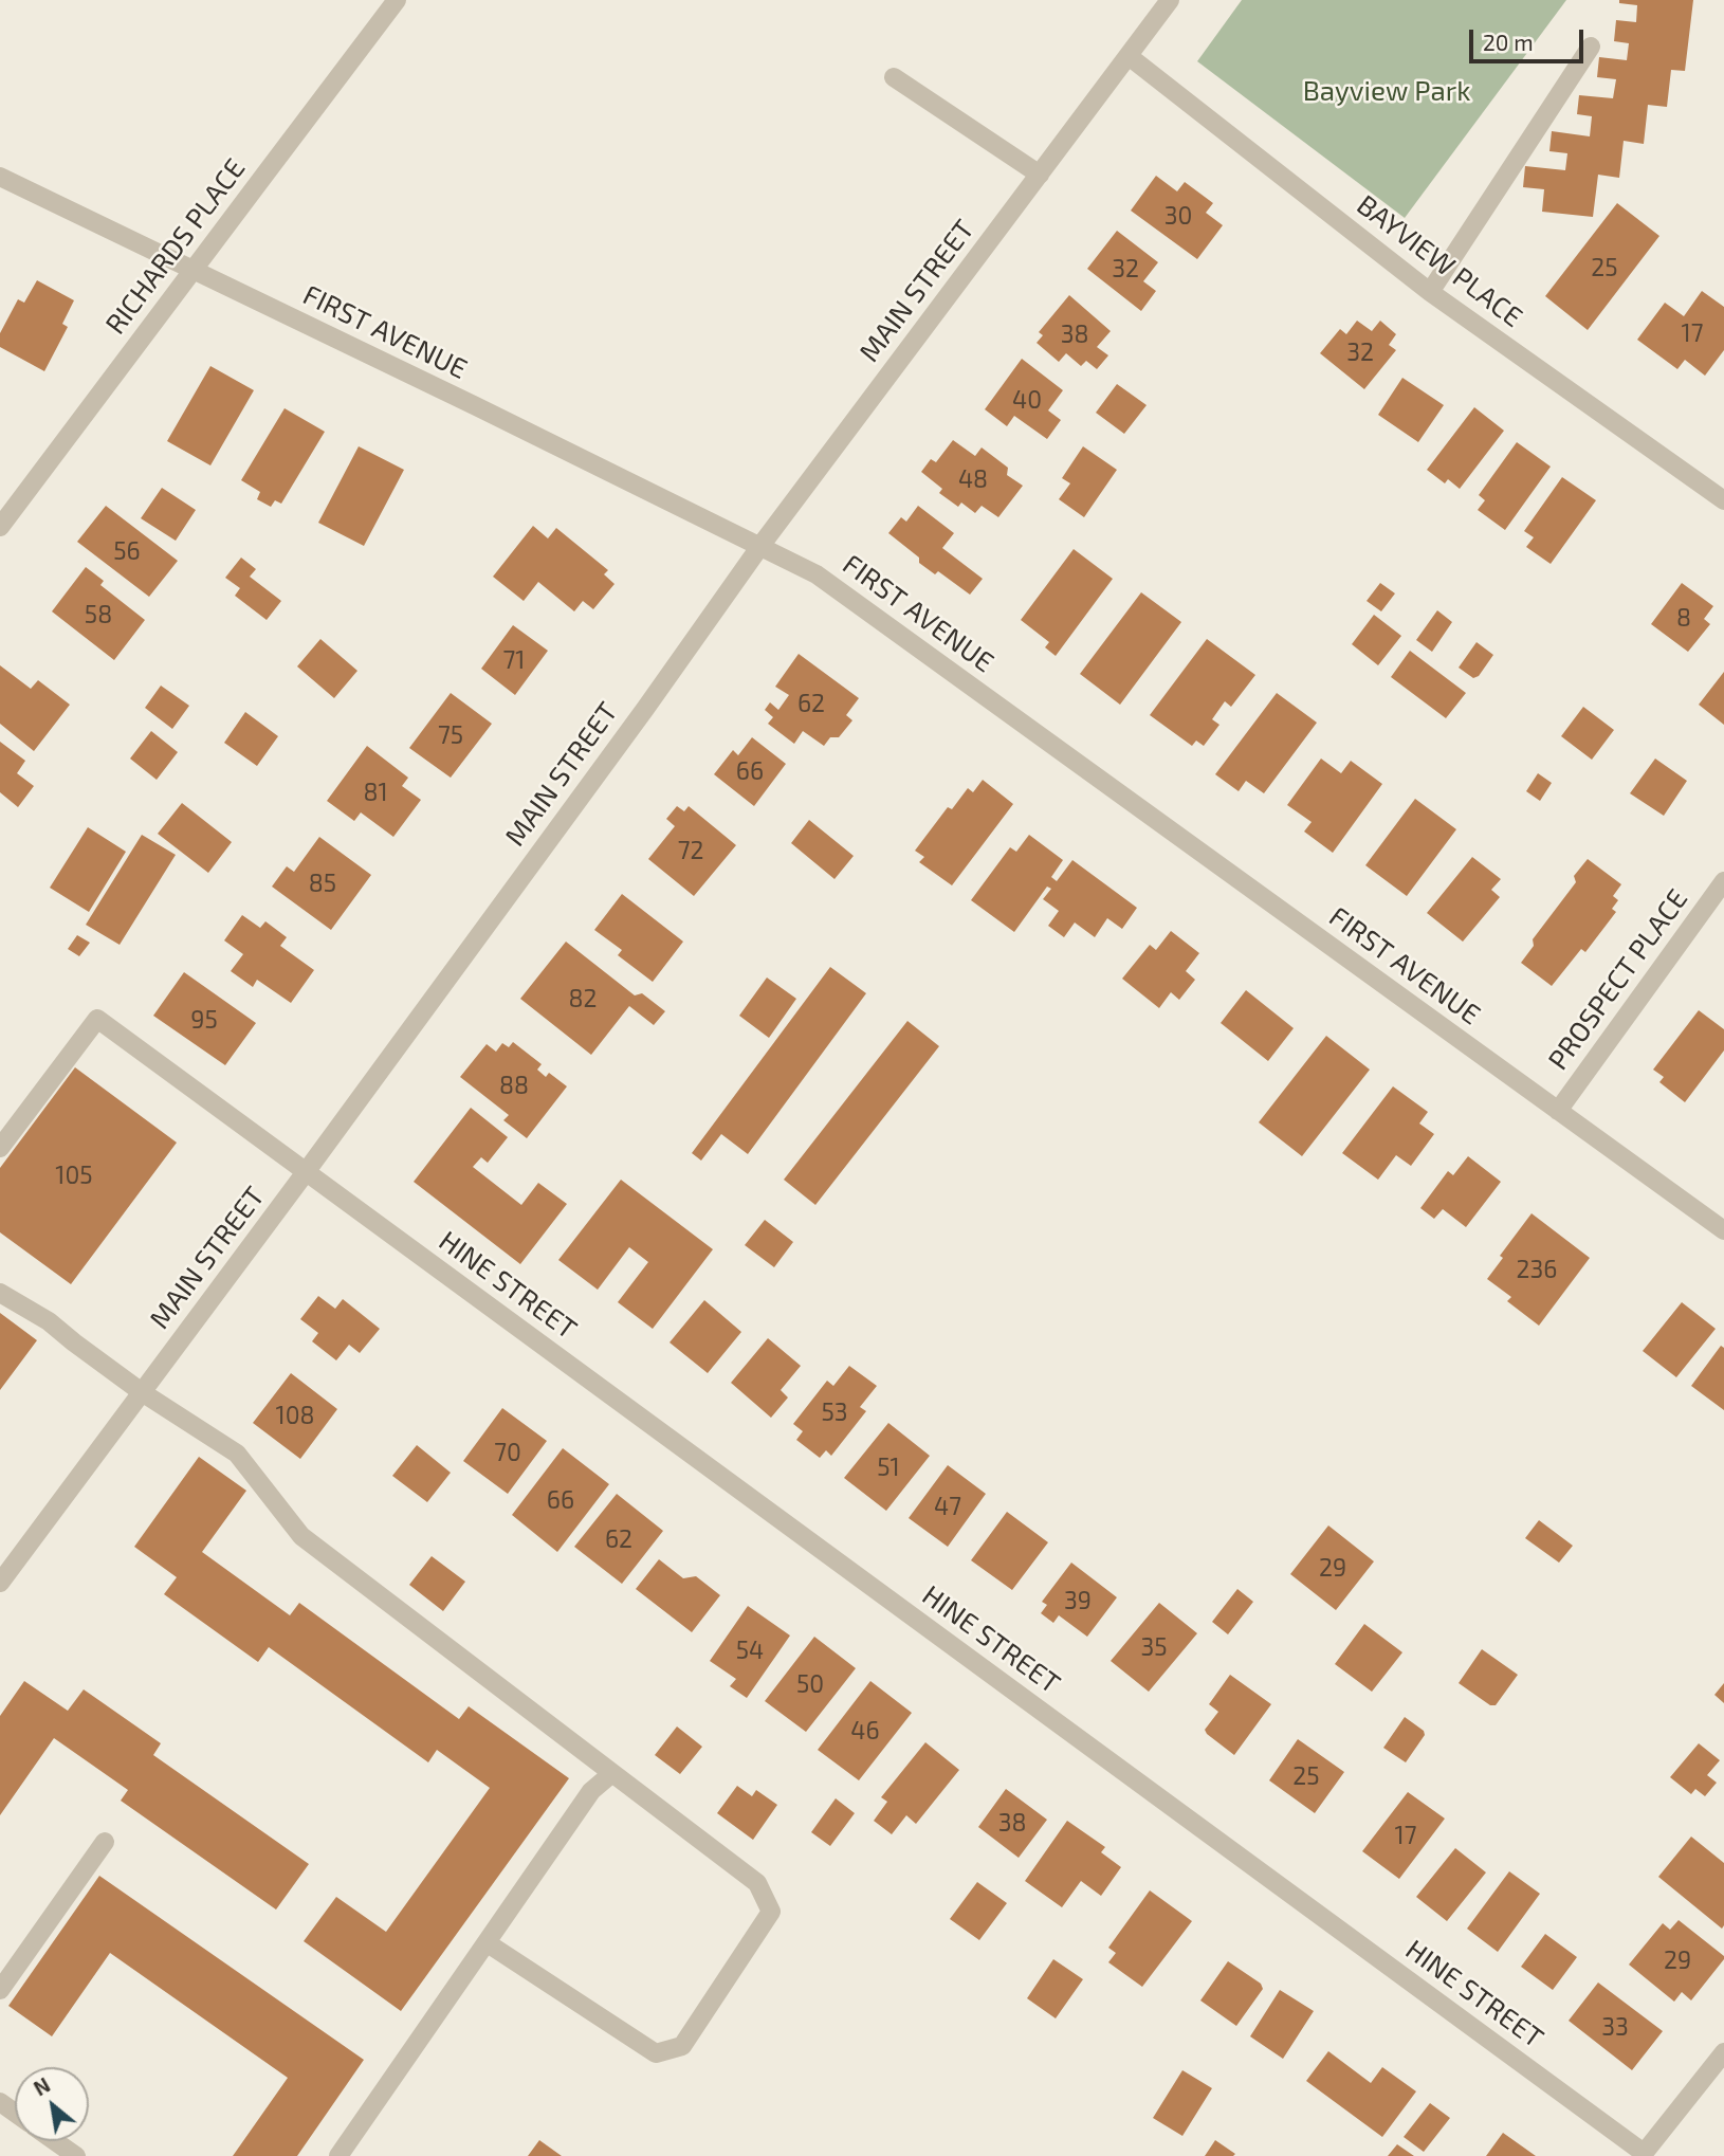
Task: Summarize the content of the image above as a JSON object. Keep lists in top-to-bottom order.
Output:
{
  "streets": {
    "street": [
      "RICHARDS PLACE",
      "BAYVIEW PLACE",
      "MAIN STREET",
      "FIRST AVENUE",
      "PROSPECT PLACE",
      "HINE STREET"
    ]
  },
  "crossings": [
    ["RICHARDS PLACE", "FIRST AVENUE"],
    ["BAYVIEW PLACE", "MAIN STREET"],
    ["MAIN STREET", "FIRST AVENUE"],
    ["MAIN STREET", "HINE STREET"],
    ["FIRST AVENUE", "PROSPECT PLACE"]
  ],
  "parks": ["Bayview Park"],
  "house_numbers": [
    "30",
    "25",
    "32",
    "17",
    "38",
    "32",
    "40",
    "48",
    "56",
    "58",
    "8",
    "71",
    "62",
    "75",
    "66",
    "81",
    "72",
    "85",
    "82",
    "95",
    "88",
    "105",
    "236",
    "53",
    "108",
    "70",
    "51",
    "66",
    "47",
    "62",
    "29",
    "39",
    "35",
    "54",
    "50",
    "46",
    "25",
    "38",
    "17",
    "29",
    "33"
  ],
  "scale_bar": "20 m",
  "north": "top left"
}
